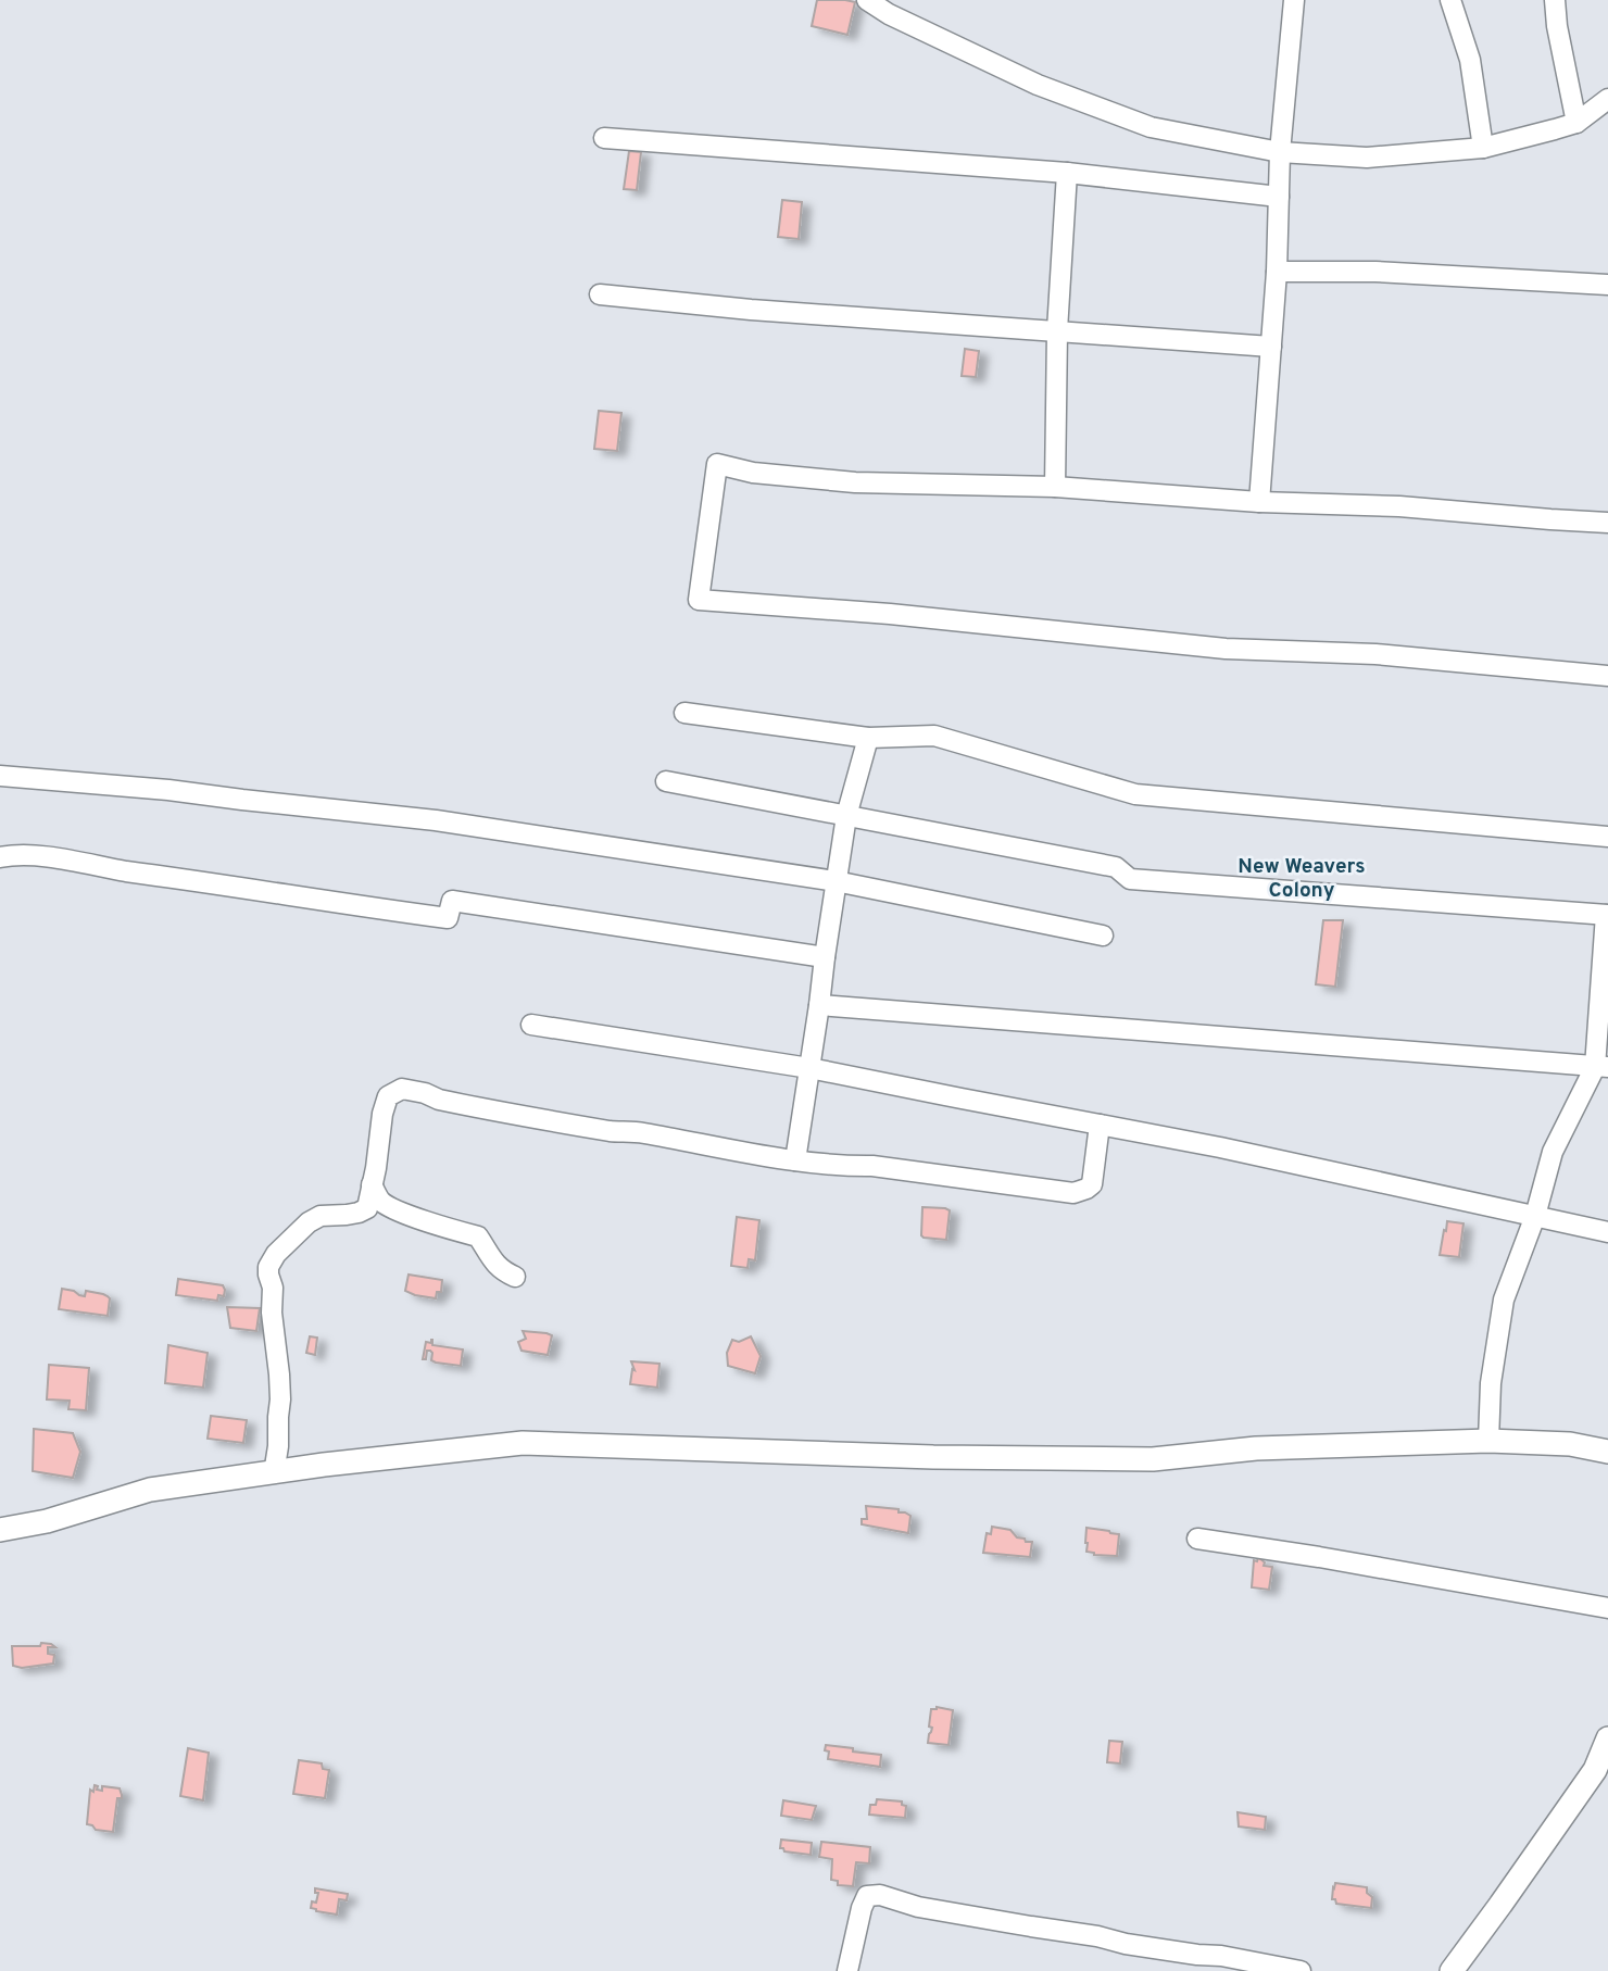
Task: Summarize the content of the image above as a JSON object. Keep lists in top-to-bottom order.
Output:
{
  "districts": ["New Weavers Colony"]
}
